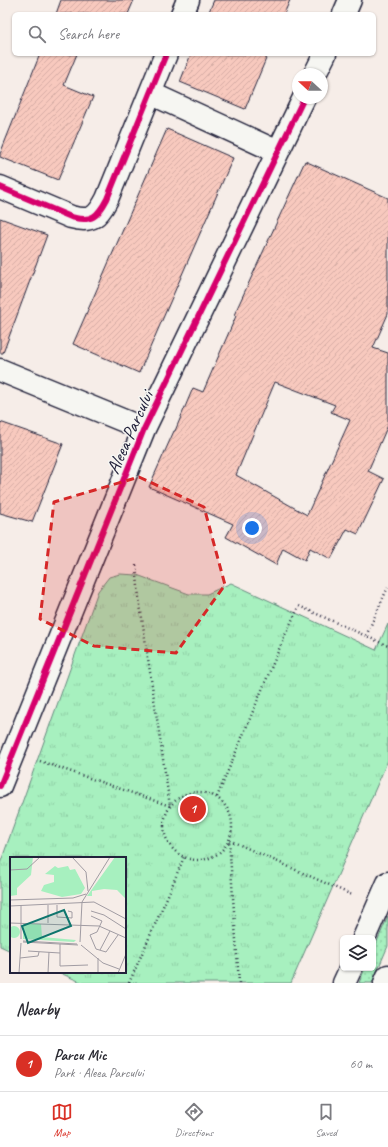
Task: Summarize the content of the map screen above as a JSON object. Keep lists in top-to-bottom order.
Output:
{
  "streets": {
    "street": ["Aleea Parcului"]
  },
  "north": "left",
  "page": {
    "search": "Search here",
    "pins": "1",
    "heading": "Nearby",
    "list": [
      {
        "mark": "1",
        "name": "Parcu Mic",
        "note": "Park · Aleea Parcului",
        "value": "60 m"
      }
    ],
    "nav": ["Map", "Directions", "Saved"]
  }
}
